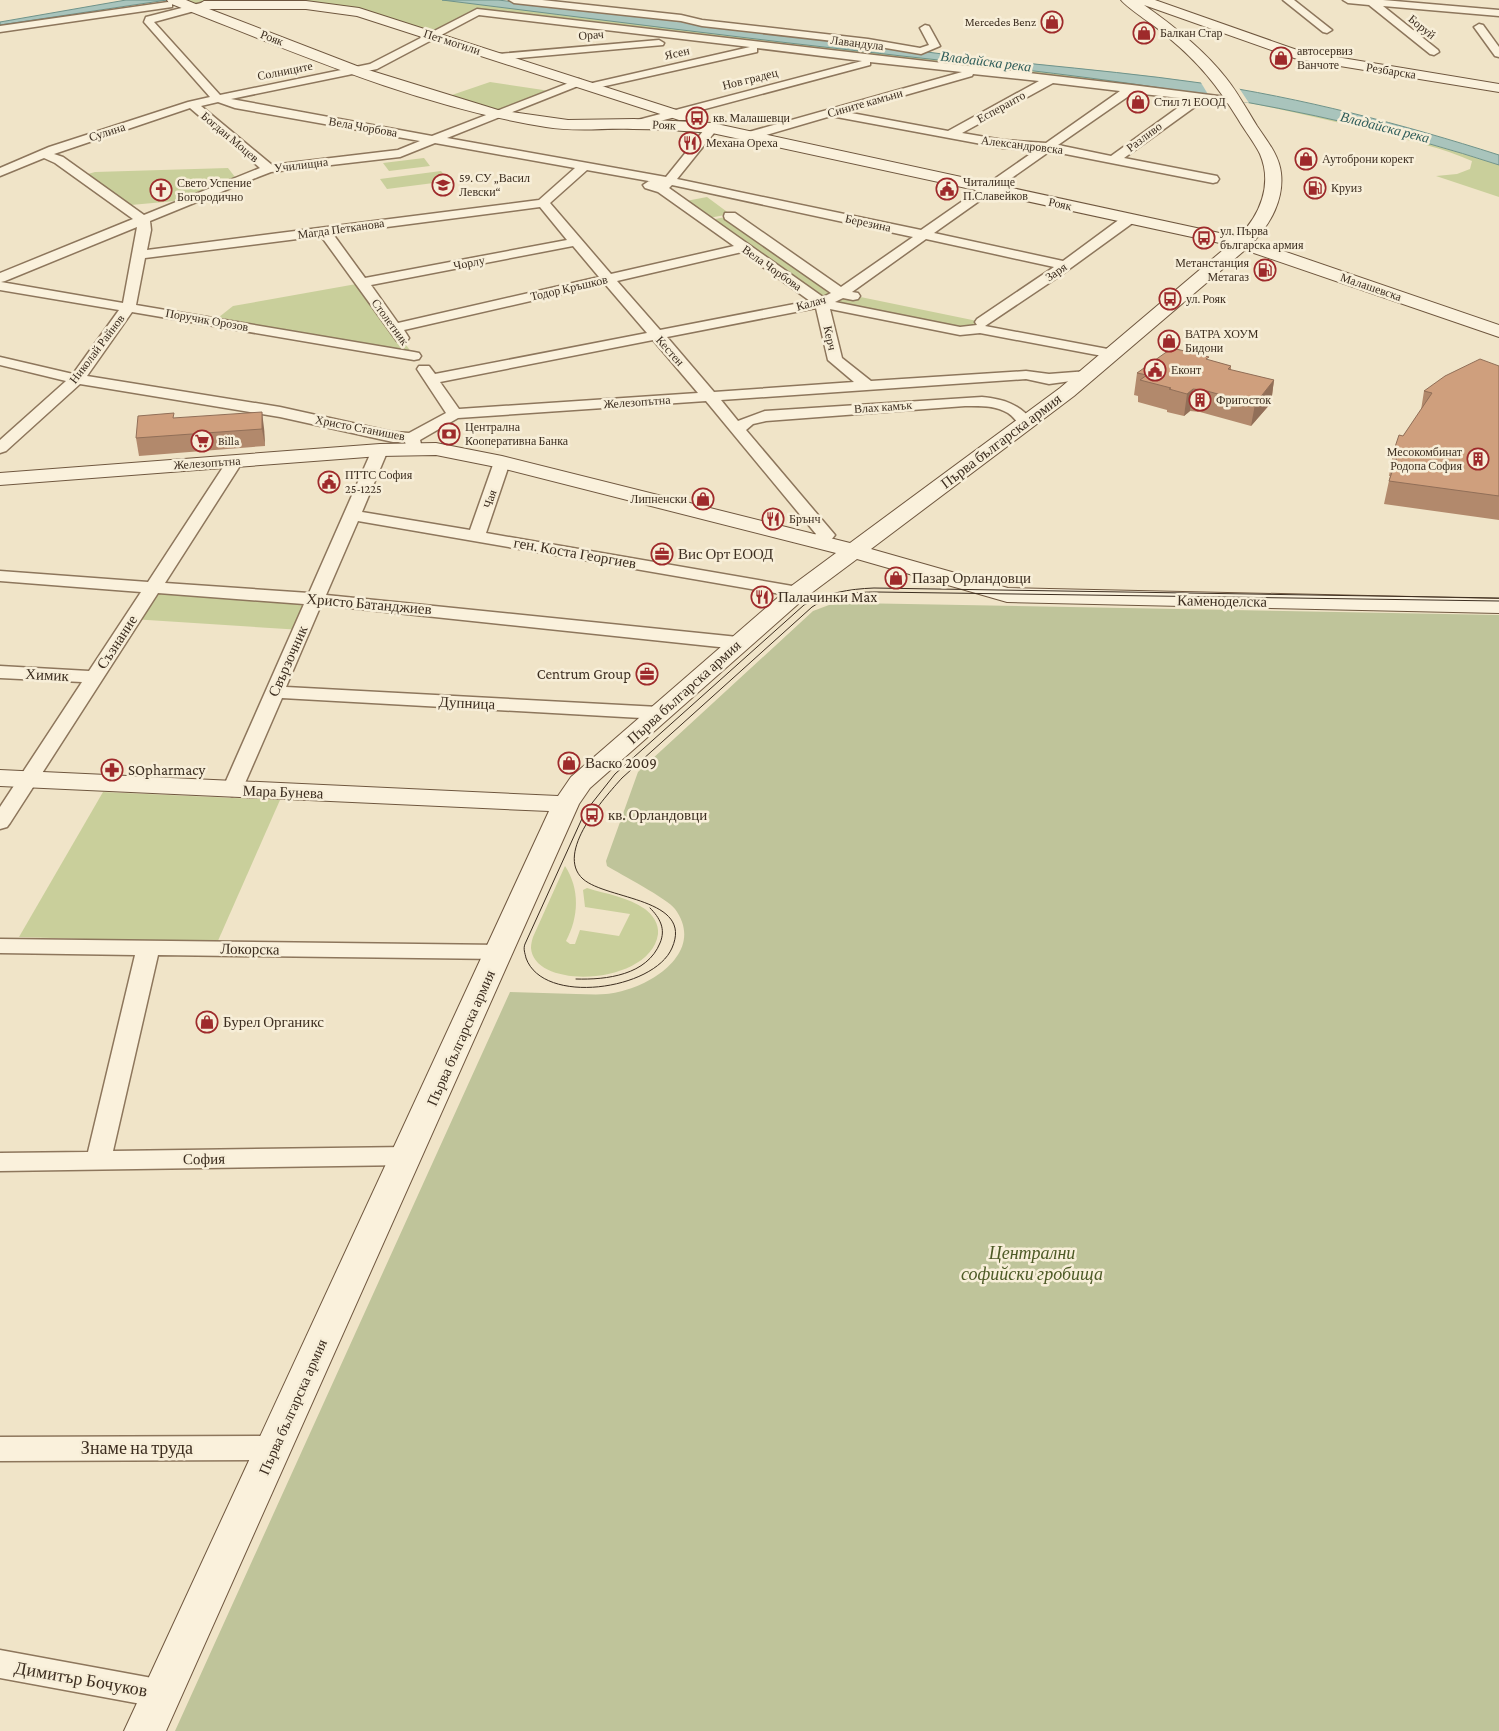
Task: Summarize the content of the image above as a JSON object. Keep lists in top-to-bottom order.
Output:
{
  "streets": {
    "street": [
      "Боруй",
      "Орач",
      "Рояк",
      "Пет могили",
      "Лавандула",
      "Ясен",
      "Солниците",
      "Резбарска",
      "Нов градец",
      "Сините камъни",
      "Есперанто",
      "Вела Чорбова",
      "Сулина",
      "Богдан Моцев",
      "Разливо",
      "Александровска",
      "Училищна",
      "Березина",
      "Магда Петканова",
      "Чорлу",
      "Заря",
      "Малашевска",
      "Тодор Кръшков",
      "Калач",
      "Поручик Орозов",
      "Столетник",
      "Керч",
      "Николай Райнов",
      "Кестен",
      "Железопътна",
      "Влах камък",
      "Христо Станишев",
      "Първа българска армия",
      "Чая",
      "ген. Коста Георгиев",
      "Каменоделска",
      "Христо Батанджиев",
      "Съзнание",
      "Свързочник",
      "Химик",
      "Дупница",
      "Мара Бунева",
      "Локорска",
      "София",
      "Знаме на труда",
      "Димитър Бочуков"
    ]
  },
  "crossings": [
    ["Орач", "Пет могили"],
    ["Орач", "Лавандула"],
    ["Рояк", "Пет могили"],
    ["Рояк", "Солниците"],
    ["Рояк", "Нов градец"],
    ["Рояк", "Сините камъни"],
    ["Рояк", "Вела Чорбова"],
    ["Рояк", "Училищна"],
    ["Рояк", "Заря"],
    ["Рояк", "Малашевска"],
    ["Рояк", "Калач"],
    ["Рояк", "Първа българска армия"],
    ["Пет могили", "Ясен"],
    ["Пет могили", "Солниците"],
    ["Пет могили", "Нов градец"],
    ["Пет могили", "Вела Чорбова"],
    ["Пет могили", "Училищна"],
    ["Лавандула", "Ясен"],
    ["Лавандула", "Солниците"],
    ["Лавандула", "Нов градец"],
    ["Лавандула", "Сините камъни"],
    ["Лавандула", "Есперанто"],
    ["Лавандула", "Разливо"],
    ["Лавандула", "Калач"],
    ["Лавандула", "Първа българска армия"],
    ["Ясен", "Училищна"],
    ["Солниците", "Вела Чорбова"],
    ["Солниците", "Сулина"],
    ["Резбарска", "Първа българска армия"],
    ["Сините камъни", "Александровска"],
    ["Есперанто", "Александровска"],
    ["Вела Чорбова", "Сулина"],
    ["Вела Чорбова", "Училищна"],
    ["Вела Чорбова", "Березина"],
    ["Вела Чорбова", "Заря"],
    ["Вела Чорбова", "Тодор Кръшков"],
    ["Вела Чорбова", "Калач"],
    ["Вела Чорбова", "Керч"],
    ["Вела Чорбова", "Първа българска армия"],
    ["Сулина", "Богдан Моцев"],
    ["Богдан Моцев", "Училищна"],
    ["Разливо", "Александровска"],
    ["Александровска", "Калач"],
    ["Училищна", "Николай Райнов"],
    ["Березина", "Заря"],
    ["Березина", "Калач"],
    ["Магда Петканова", "Столетник"],
    ["Магда Петканова", "Николай Райнов"],
    ["Магда Петканова", "Кестен"],
    ["Чорлу", "Столетник"],
    ["Чорлу", "Кестен"],
    ["Малашевска", "Първа българска армия"],
    ["Тодор Кръшков", "Столетник"],
    ["Тодор Кръшков", "Кестен"],
    ["Калач", "Столетник"],
    ["Калач", "Керч"],
    ["Калач", "Кестен"],
    ["Поручик Орозов", "Столетник"],
    ["Поручик Орозов", "Николай Райнов"],
    ["Столетник", "Железопътна"],
    ["Керч", "Железопътна"],
    ["Керч", "Влах камък"],
    ["Николай Райнов", "Христо Станишев"],
    ["Кестен", "Железопътна"],
    ["Кестен", "Влах камък"],
    ["Кестен", "Христо Станишев"],
    ["Железопътна", "Влах камък"],
    ["Железопътна", "Христо Станишев"],
    ["Железопътна", "Съзнание"],
    ["Железопътна", "Свързочник"],
    ["Влах камък", "Първа българска армия"],
    ["Христо Станишев", "Първа българска армия"],
    ["Христо Станишев", "Чая"],
    ["Христо Станишев", "Каменоделска"],
    ["Първа българска армия", "ген. Коста Георгиев"],
    ["Първа българска армия", "Каменоделска"],
    ["Първа българска армия", "Христо Батанджиев"],
    ["Първа българска армия", "Дупница"],
    ["Първа българска армия", "Мара Бунева"],
    ["Първа българска армия", "Локорска"],
    ["Първа българска армия", "София"],
    ["Първа българска армия", "Знаме на труда"],
    ["Първа българска армия", "Димитър Бочуков"],
    ["Чая", "ген. Коста Георгиев"],
    ["ген. Коста Георгиев", "Свързочник"],
    ["Христо Батанджиев", "Съзнание"],
    ["Христо Батанджиев", "Свързочник"],
    ["Съзнание", "Химик"],
    ["Съзнание", "Мара Бунева"],
    ["Свързочник", "Дупница"],
    ["Свързочник", "Мара Бунева"]
  ],
  "water": ["Владайска река"],
  "parks": ["Централни софийски гробища"],
  "places": {
    "shop": [
      "Mercedes Benz",
      "Балкан Стар",
      "автосервиз Ванчоте",
      "Стил 71 ЕООД",
      "Аутоброни корект",
      "ВАТРА ХОУМ Бидони",
      "Липненски",
      "Пазар Орландовци",
      "Васко 2009",
      "Бурел Органикс"
    ],
    "bus stop": [
      "кв. Малашевци",
      "ул. Първа българска армия",
      "ул. Рояк",
      "кв. Орландовци"
    ],
    "restaurant": ["Механа Ореха", "Брънч", "Палачинки Max"],
    "school or university": ["59. СУ „Васил Левски“"],
    "fuel station": ["Круиз", "Метанстанция Метагаз"],
    "public building": ["Читалище П.Славейков", "Еконт", "ПТТС София 25-1225"],
    "church": ["Свето Успение Богородично"],
    "building": ["Фригосток", "Месокомбинат Родопа София"],
    "bank": ["Централна Кооперативна Банка"],
    "supermarket": ["Billa"],
    "office": ["Вис Орт ЕООД", "Centrum Group"],
    "pharmacy": ["SOpharmacy"]
  }
}
